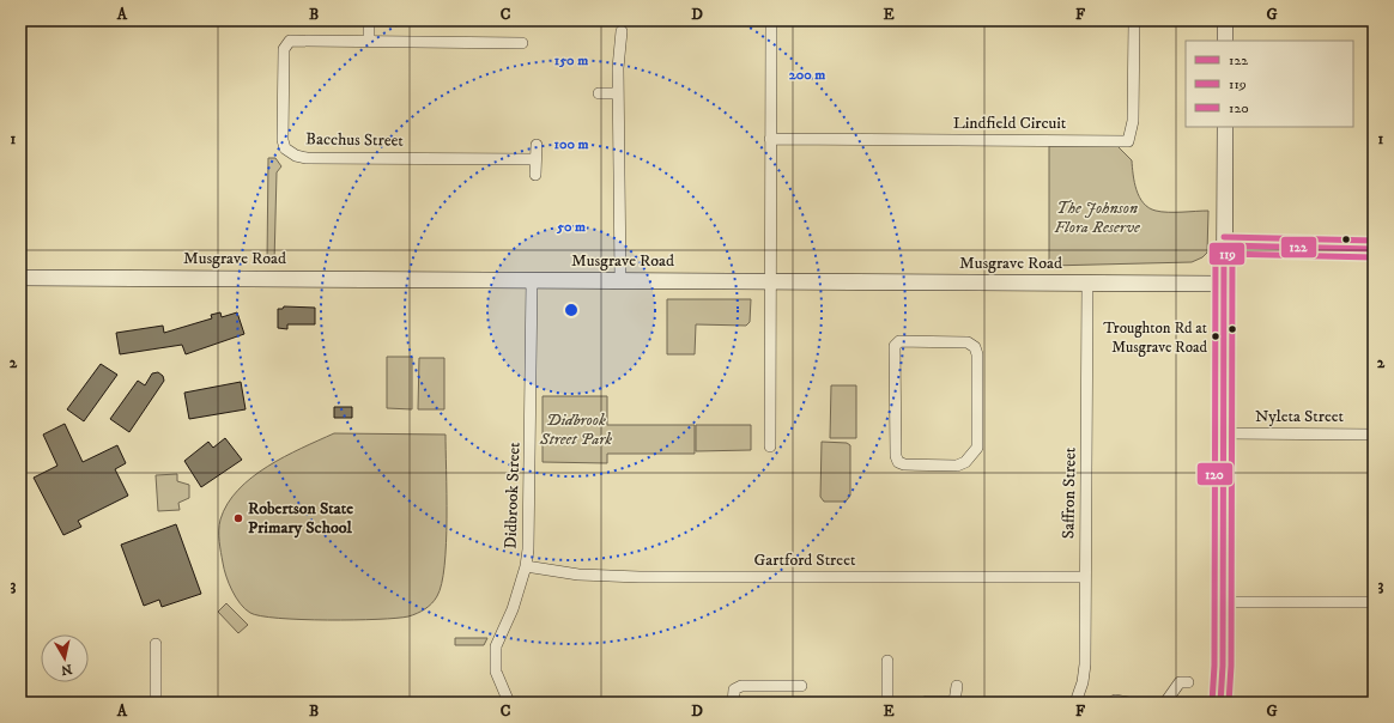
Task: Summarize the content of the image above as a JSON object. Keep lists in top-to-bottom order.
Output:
{
  "streets": {
    "street": [
      "Lindfield Circuit",
      "Bacchus Street",
      "Musgrave Road",
      "Nyleta Street",
      "Saffron Street",
      "Didbrook Street",
      "Gartford Street"
    ]
  },
  "crossings": [
    ["Musgrave Road", "Saffron Street"],
    ["Musgrave Road", "Didbrook Street"],
    ["Saffron Street", "Gartford Street"],
    ["Didbrook Street", "Gartford Street"]
  ],
  "parks": ["The Johnson Flora Reserve", "Didbrook Street Park"],
  "places": ["Troughton Rd at Musgrave Road", "Robertson State Primary School"],
  "lines": ["transit line 120", "transit line 122", "transit line 119"],
  "legend": ["122", "119", "120"],
  "north": "bottom",
  "grid": {
    "columns": [
      "A",
      "B",
      "C",
      "D",
      "E",
      "F",
      "G"
    ],
    "rows": ["1", "2", "3"]
  },
  "rings": [
    "150 m",
    "200 m",
    "100 m",
    "50 m"
  ]
}
